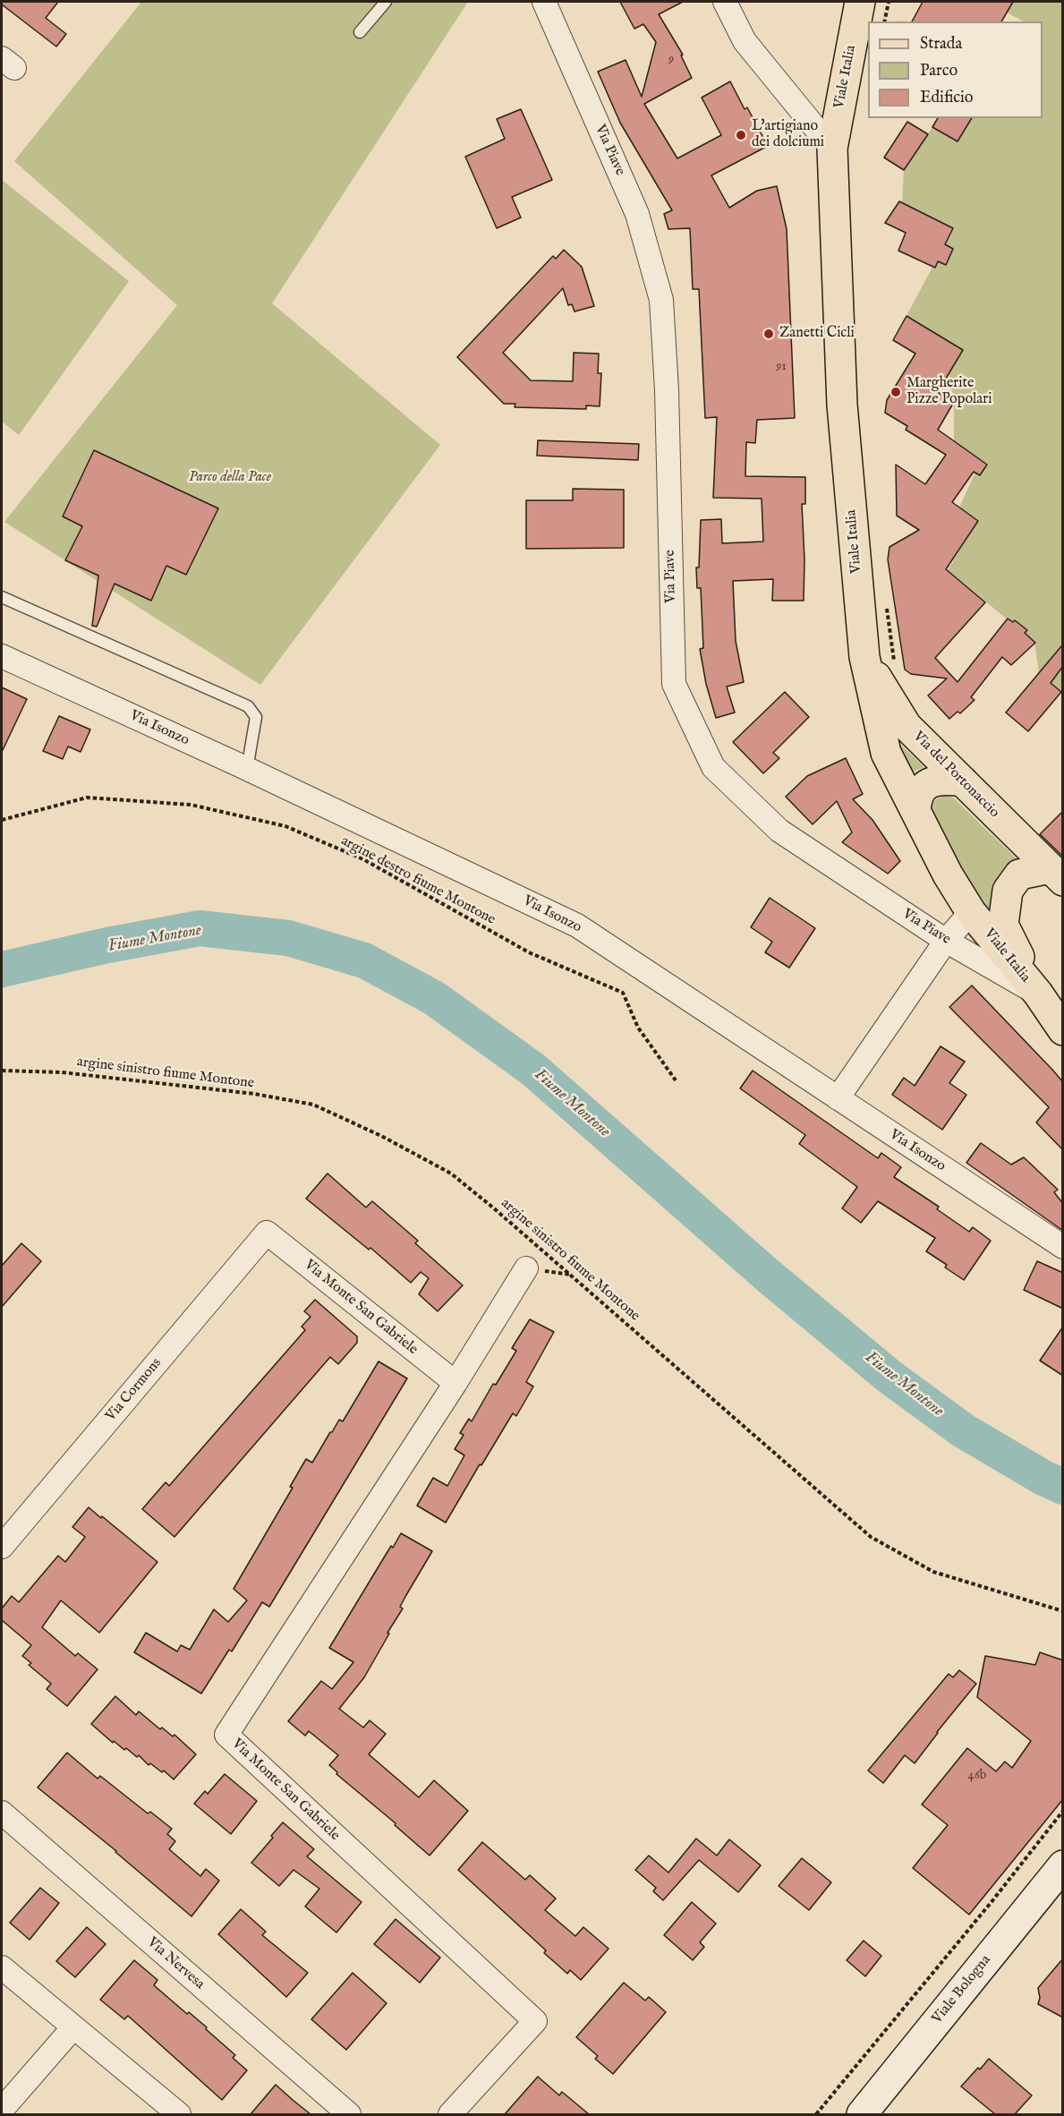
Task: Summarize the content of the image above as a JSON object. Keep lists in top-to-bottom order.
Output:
{
  "streets": {
    "main road": ["Viale Italia", "Via del Portonaccio", "Viale Bologna"],
    "street": [
      "Via Piave",
      "Via Isonzo",
      "Via Monte San Gabriele",
      "Via Cormons",
      "Via Nervesa"
    ],
    "path": ["argine destro fiume Montone", "argine sinistro fiume Montone"]
  },
  "crossings": [
    ["Viale Italia", "Via Piave"],
    ["Viale Italia", "Via del Portonaccio"],
    ["Via Monte San Gabriele", "Via Cormons"]
  ],
  "water": ["Fiume Montone"],
  "parks": ["Parco della Pace"],
  "places": ["L'artigiano dei dolciumi", "Zanetti Cicli", "Margherite Pizze Popolari"],
  "house_numbers": ["9", "91", "46b"],
  "legend": ["Strada", "Parco", "Edificio"]
}
